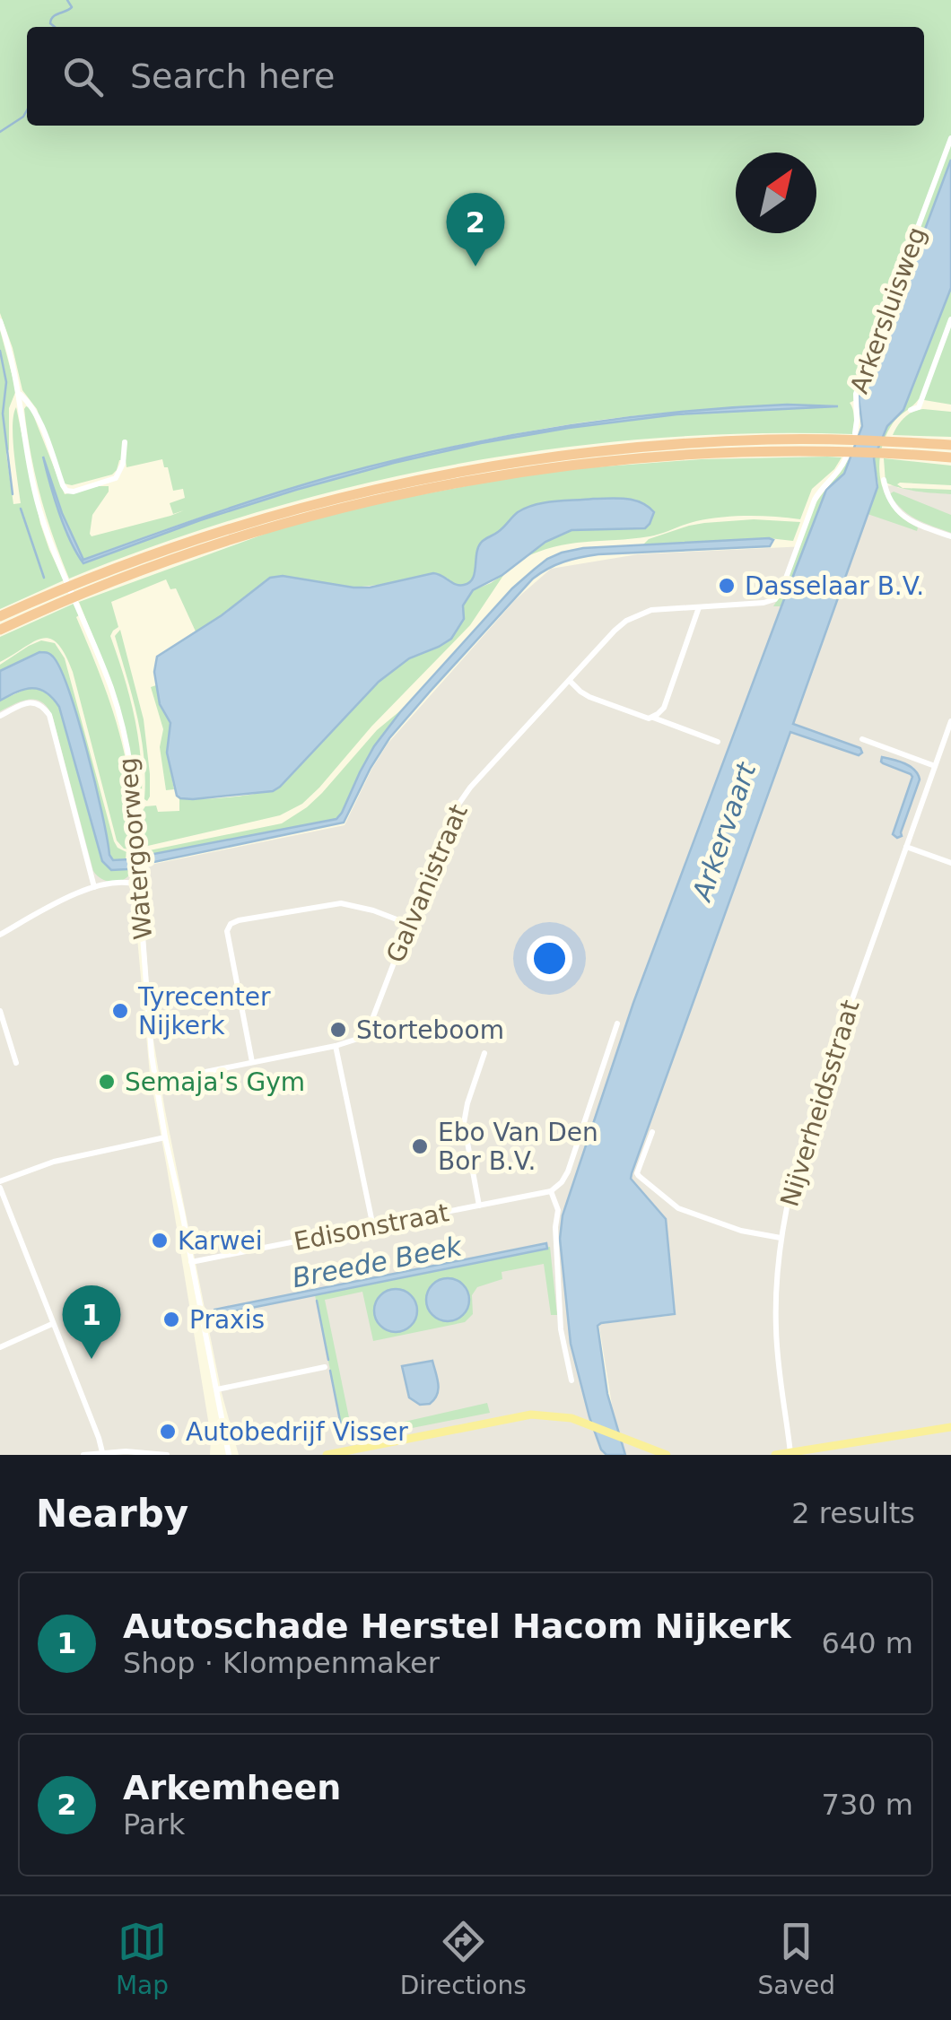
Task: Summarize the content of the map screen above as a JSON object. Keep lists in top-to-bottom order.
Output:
{
  "streets": {
    "street": [
      "Arkersluisweg",
      "Watergoorweg",
      "Galvanistraat",
      "Nijverheidsstraat",
      "Edisonstraat"
    ]
  },
  "crossings": [
    ["Watergoorweg", "Galvanistraat"],
    ["Watergoorweg", "Edisonstraat"]
  ],
  "water": ["Arkervaart", "Breede Beek"],
  "places": [
    "Dasselaar B.V.",
    "Tyrecenter Nijkerk",
    "Storteboom",
    "Semaja's Gym",
    "Ebo Van Den Bor B.V.",
    "Karwei",
    "Praxis",
    "Autobedrijf Visser"
  ],
  "north": "top right",
  "page": {
    "search": "Search here",
    "pins": ["2", "1"],
    "heading": ["Nearby", "2 results"],
    "list": [
      {
        "mark": "1",
        "name": "Autoschade Herstel Hacom Nijkerk",
        "note": "Shop · Klompenmaker",
        "value": "640 m"
      },
      {
        "mark": "2",
        "name": "Arkemheen",
        "note": "Park",
        "value": "730 m"
      }
    ],
    "nav": ["Map", "Directions", "Saved"]
  }
}
